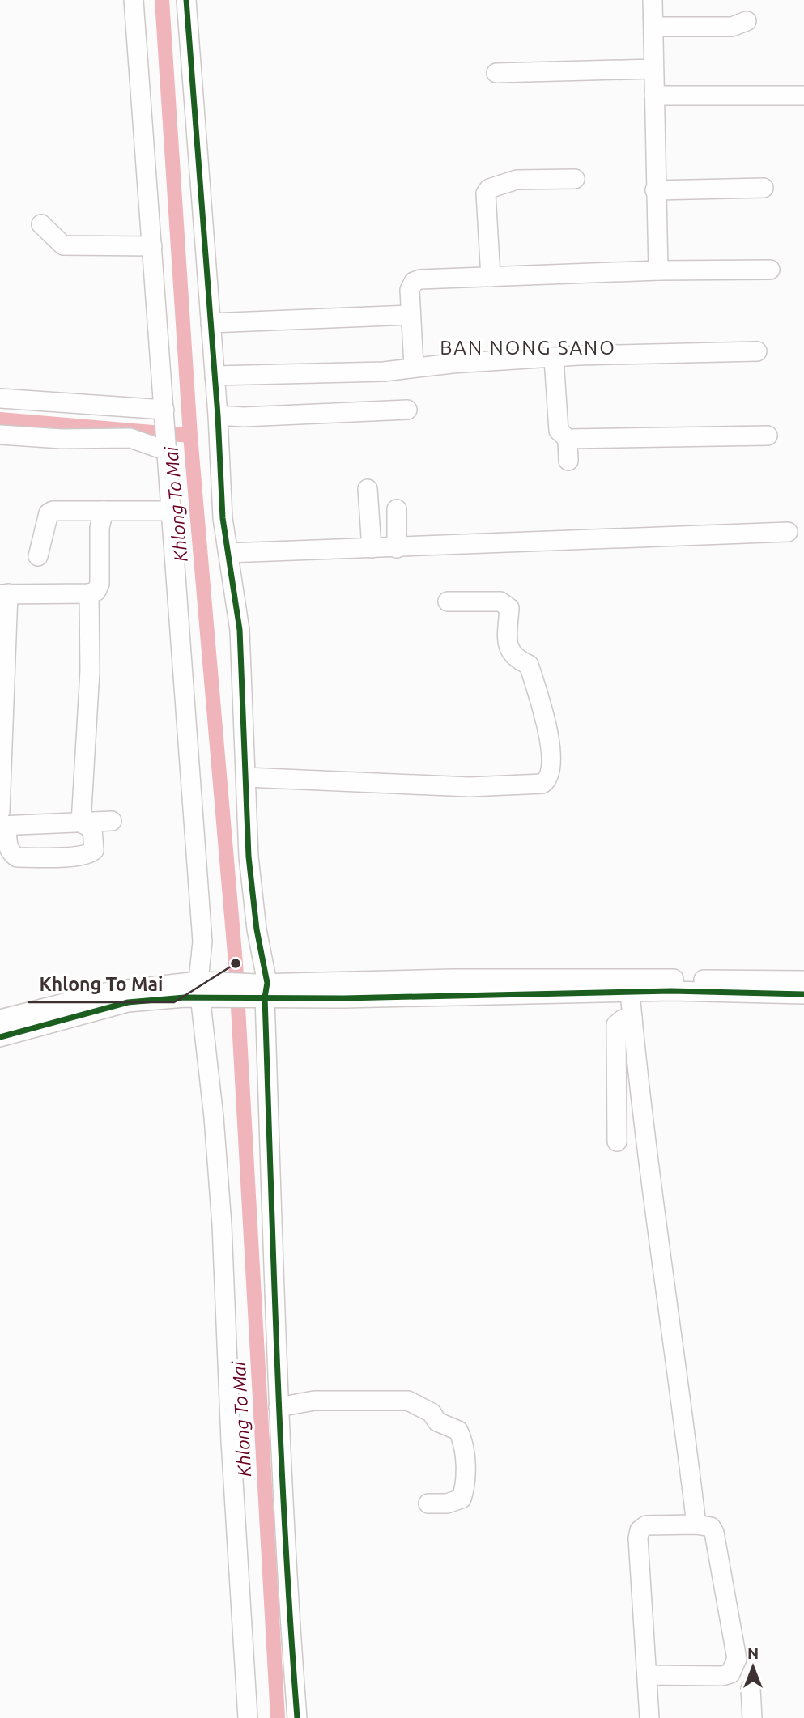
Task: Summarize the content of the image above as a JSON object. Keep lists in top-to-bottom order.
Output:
{
  "districts": ["BAN NONG SANO"],
  "water": ["Khlong To Mai"],
  "places": ["Khlong To Mai"],
  "north": "top"
}
